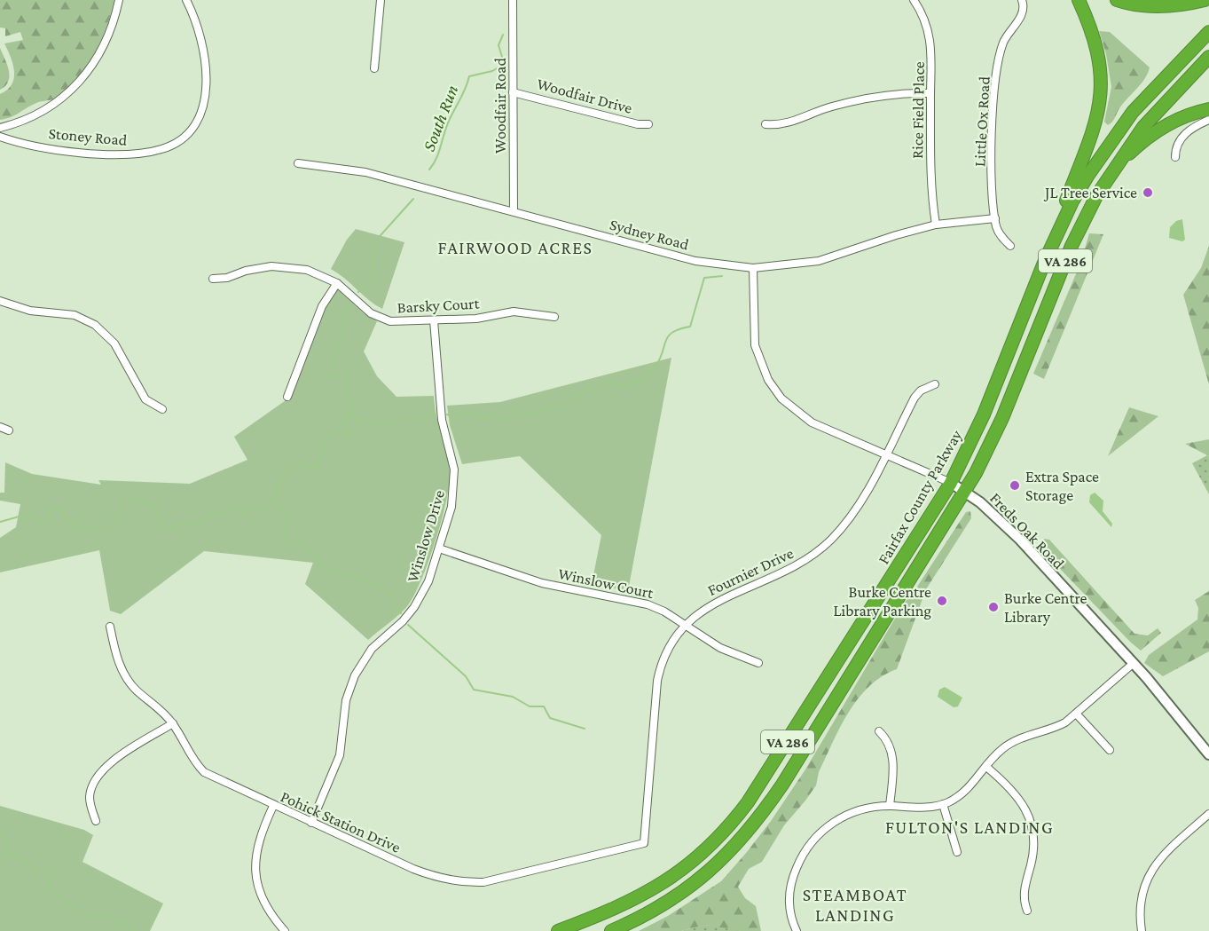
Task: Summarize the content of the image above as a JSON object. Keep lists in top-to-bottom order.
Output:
{
  "streets": {
    "highway": ["VA 286", "Fairfax County Parkway"],
    "street": [
      "Woodfair Drive",
      "Woodfair Road",
      "Rice Field Place",
      "Little Ox Road",
      "Stoney Road",
      "Sydney Road",
      "Barsky Court",
      "Freds Oak Road",
      "Winslow Drive",
      "Fournier Drive",
      "Winslow Court",
      "Pohick Station Drive"
    ]
  },
  "crossings": [
    ["Woodfair Drive", "Woodfair Road"],
    ["Woodfair Road", "Sydney Road"],
    ["Rice Field Place", "Sydney Road"],
    ["Little Ox Road", "Sydney Road"],
    ["Sydney Road", "Freds Oak Road"],
    ["Barsky Court", "Winslow Drive"],
    ["Fairfax County Parkway", "Freds Oak Road"],
    ["Freds Oak Road", "Fournier Drive"],
    ["Winslow Drive", "Winslow Court"],
    ["Winslow Drive", "Pohick Station Drive"],
    ["Fournier Drive", "Winslow Court"],
    ["Fournier Drive", "Pohick Station Drive"]
  ],
  "districts": ["FAIRWOOD ACRES", "FULTON'S LANDING", "STEAMBOAT LANDING"],
  "water": ["South Run"],
  "places": [
    "JL Tree Service",
    "Extra Space Storage",
    "Burke Centre Library Parking",
    "Burke Centre Library"
  ]
}
